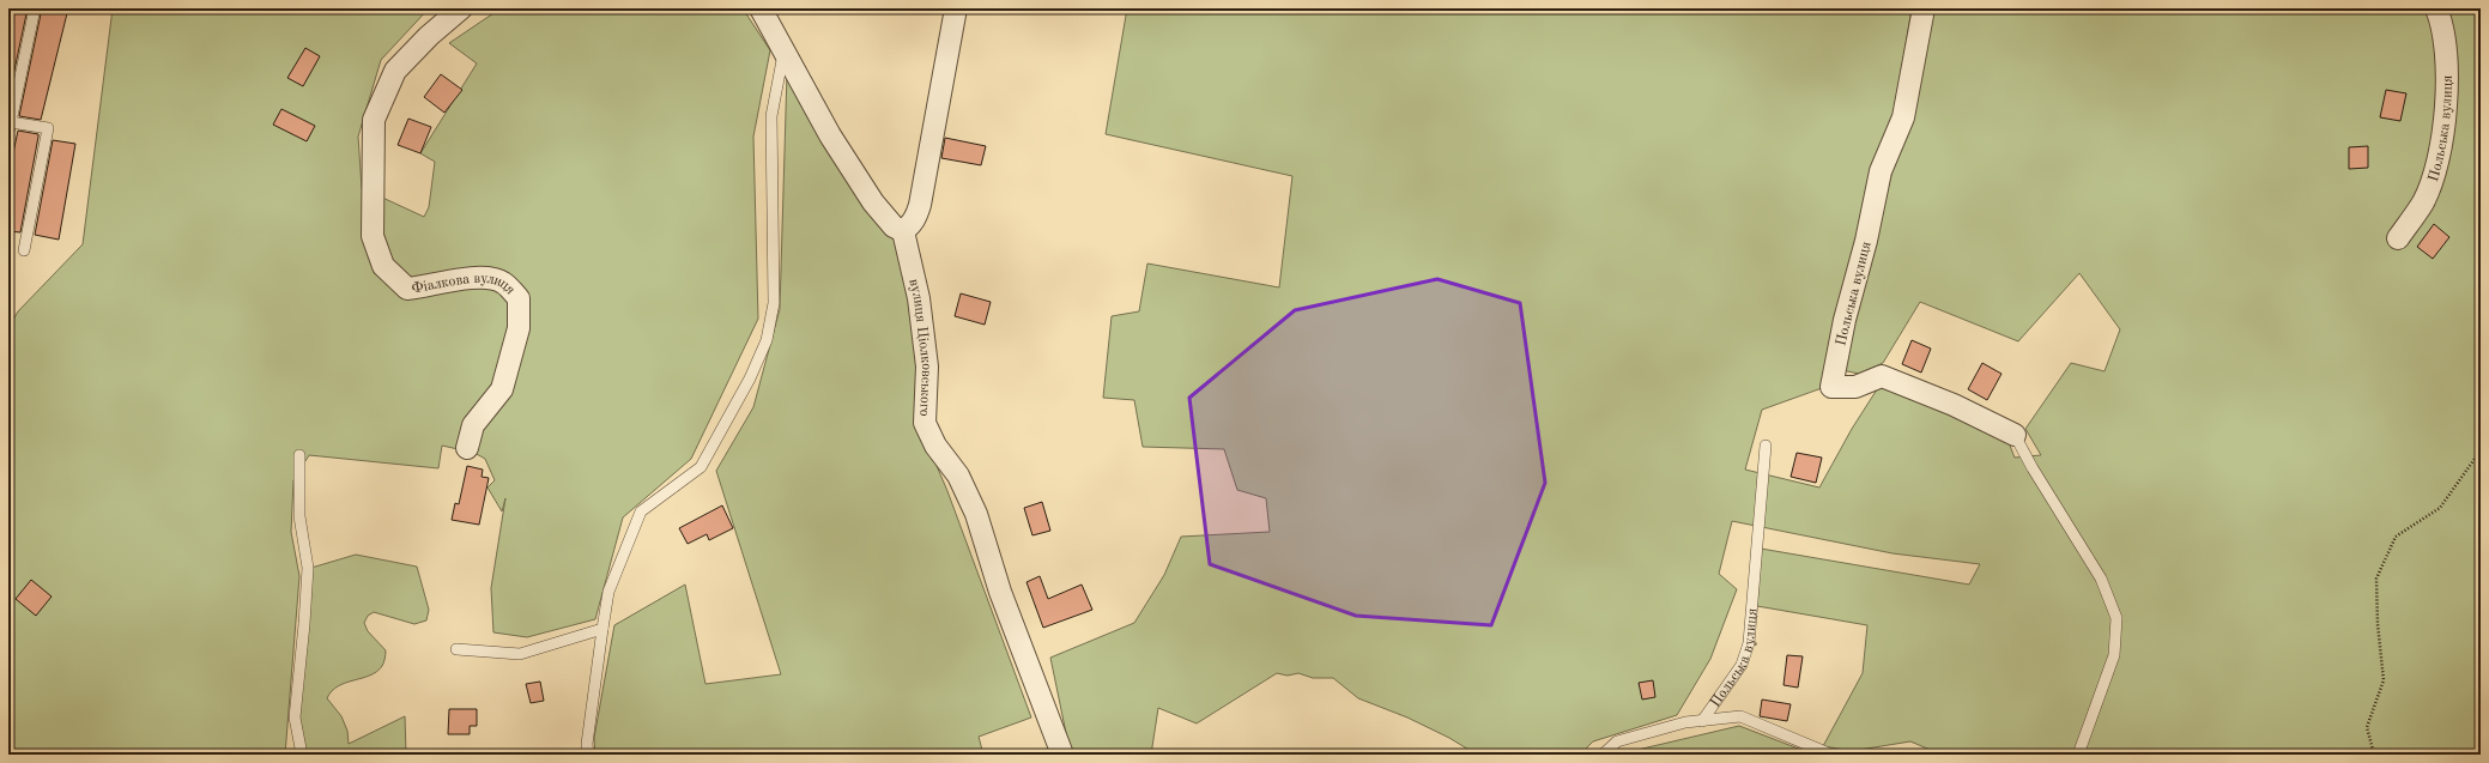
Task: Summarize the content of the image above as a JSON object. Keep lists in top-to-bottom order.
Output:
{
  "streets": {
    "street": ["Польська вулиця", "Фіалкова вулиця", "вулиця Ціолковського"]
  }
}
